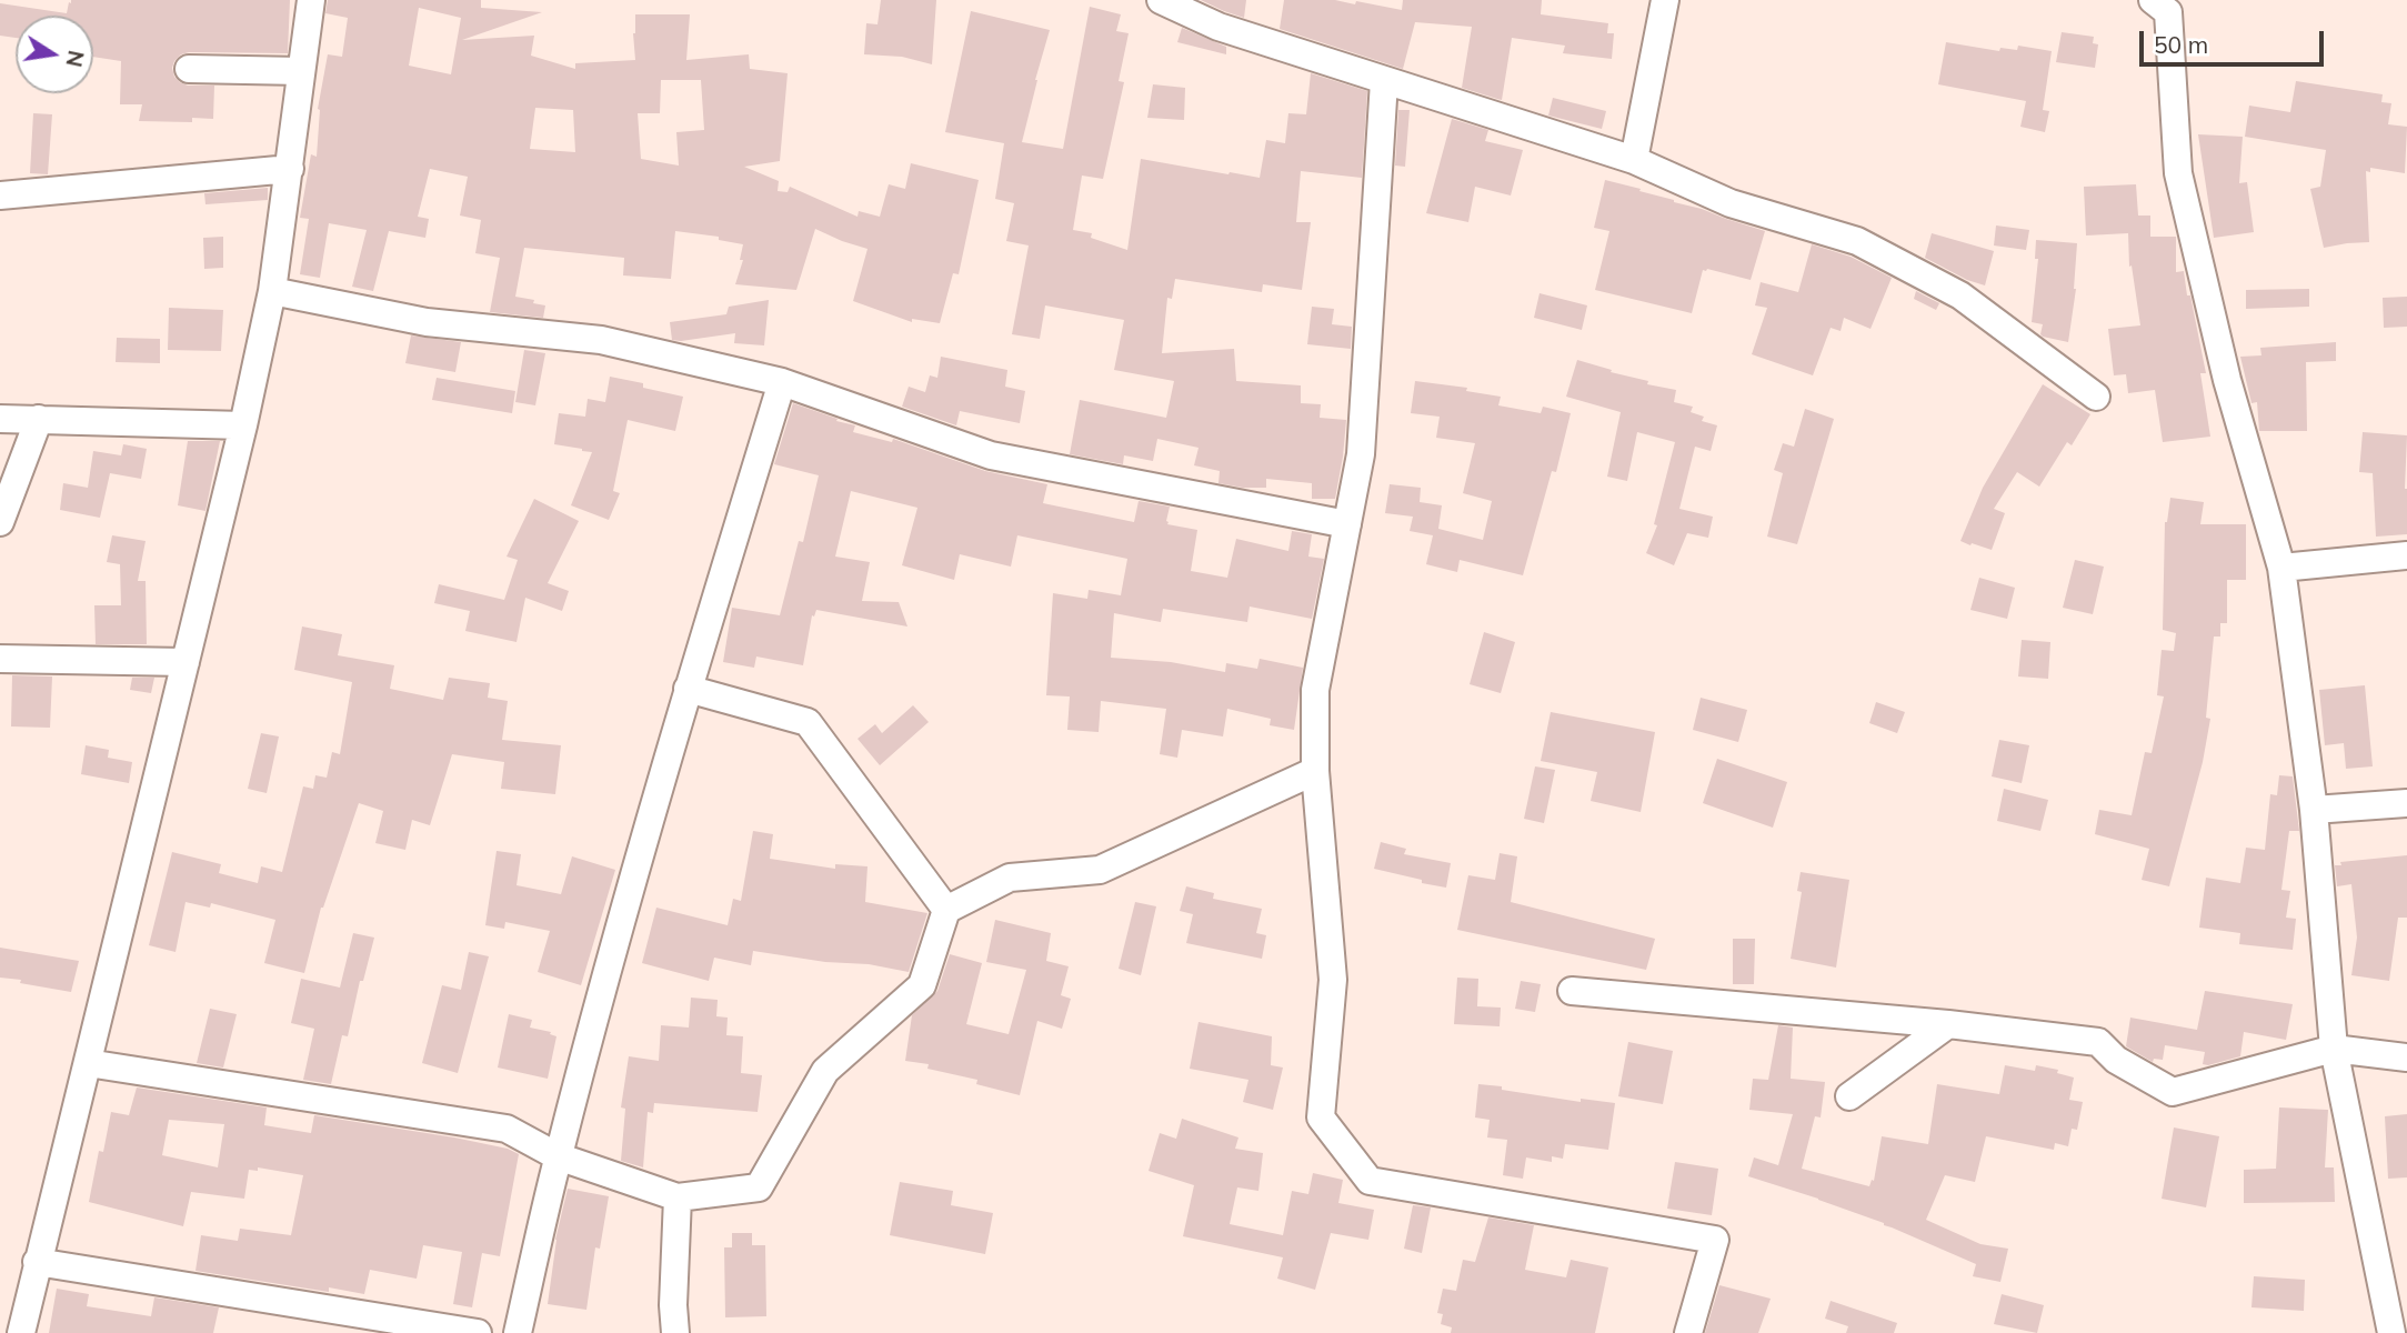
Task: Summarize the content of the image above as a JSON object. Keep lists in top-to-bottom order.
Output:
{
  "scale_bar": "50 m",
  "north": "right"
}
